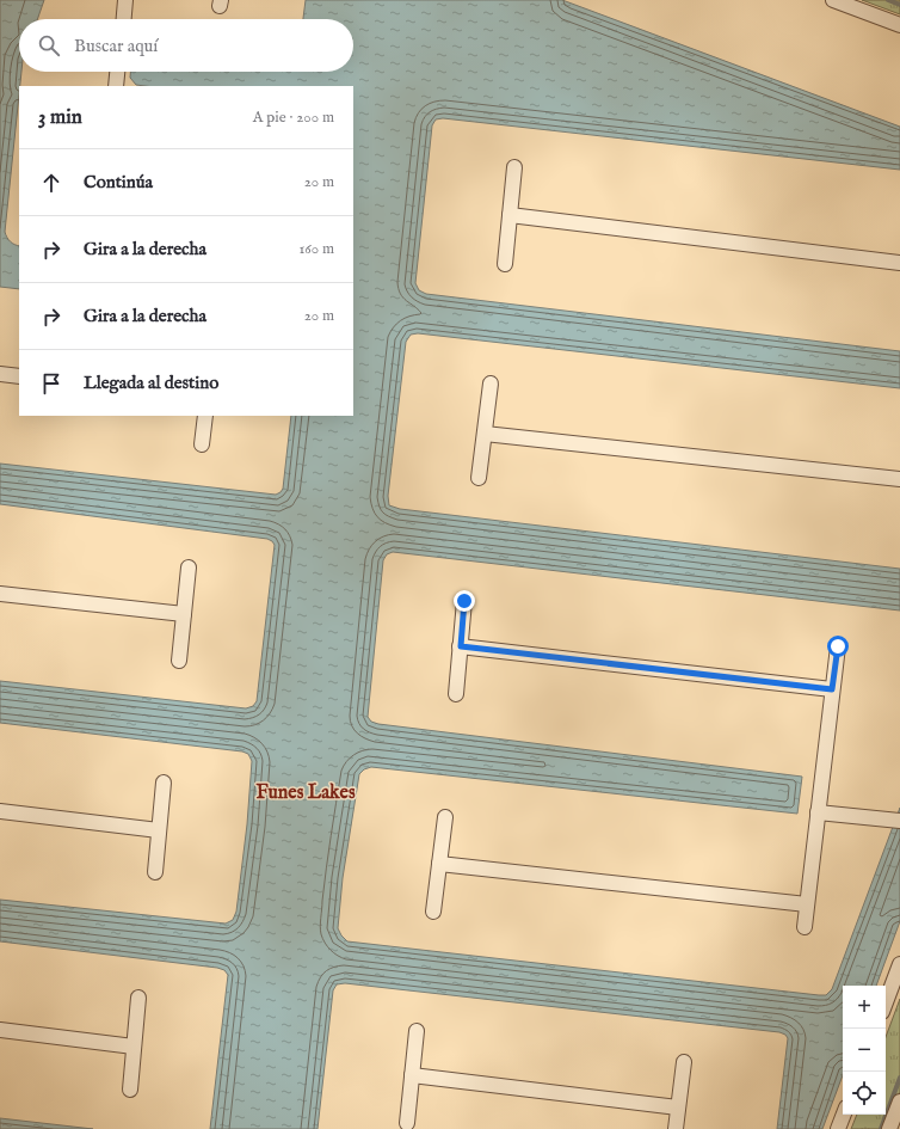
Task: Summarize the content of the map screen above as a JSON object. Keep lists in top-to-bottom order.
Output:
{
  "districts": ["Funes Lakes"],
  "page": {
    "search": "Buscar aquí",
    "heading": ["3 min", "A pie · 200 m"],
    "list": [
      ["Continúa", "20 m"],
      ["Gira a la derecha", "160 m"],
      ["Gira a la derecha", "20 m"],
      "Llegada al destino"
    ],
    "map_buttons": ["+", "−"]
  }
}
